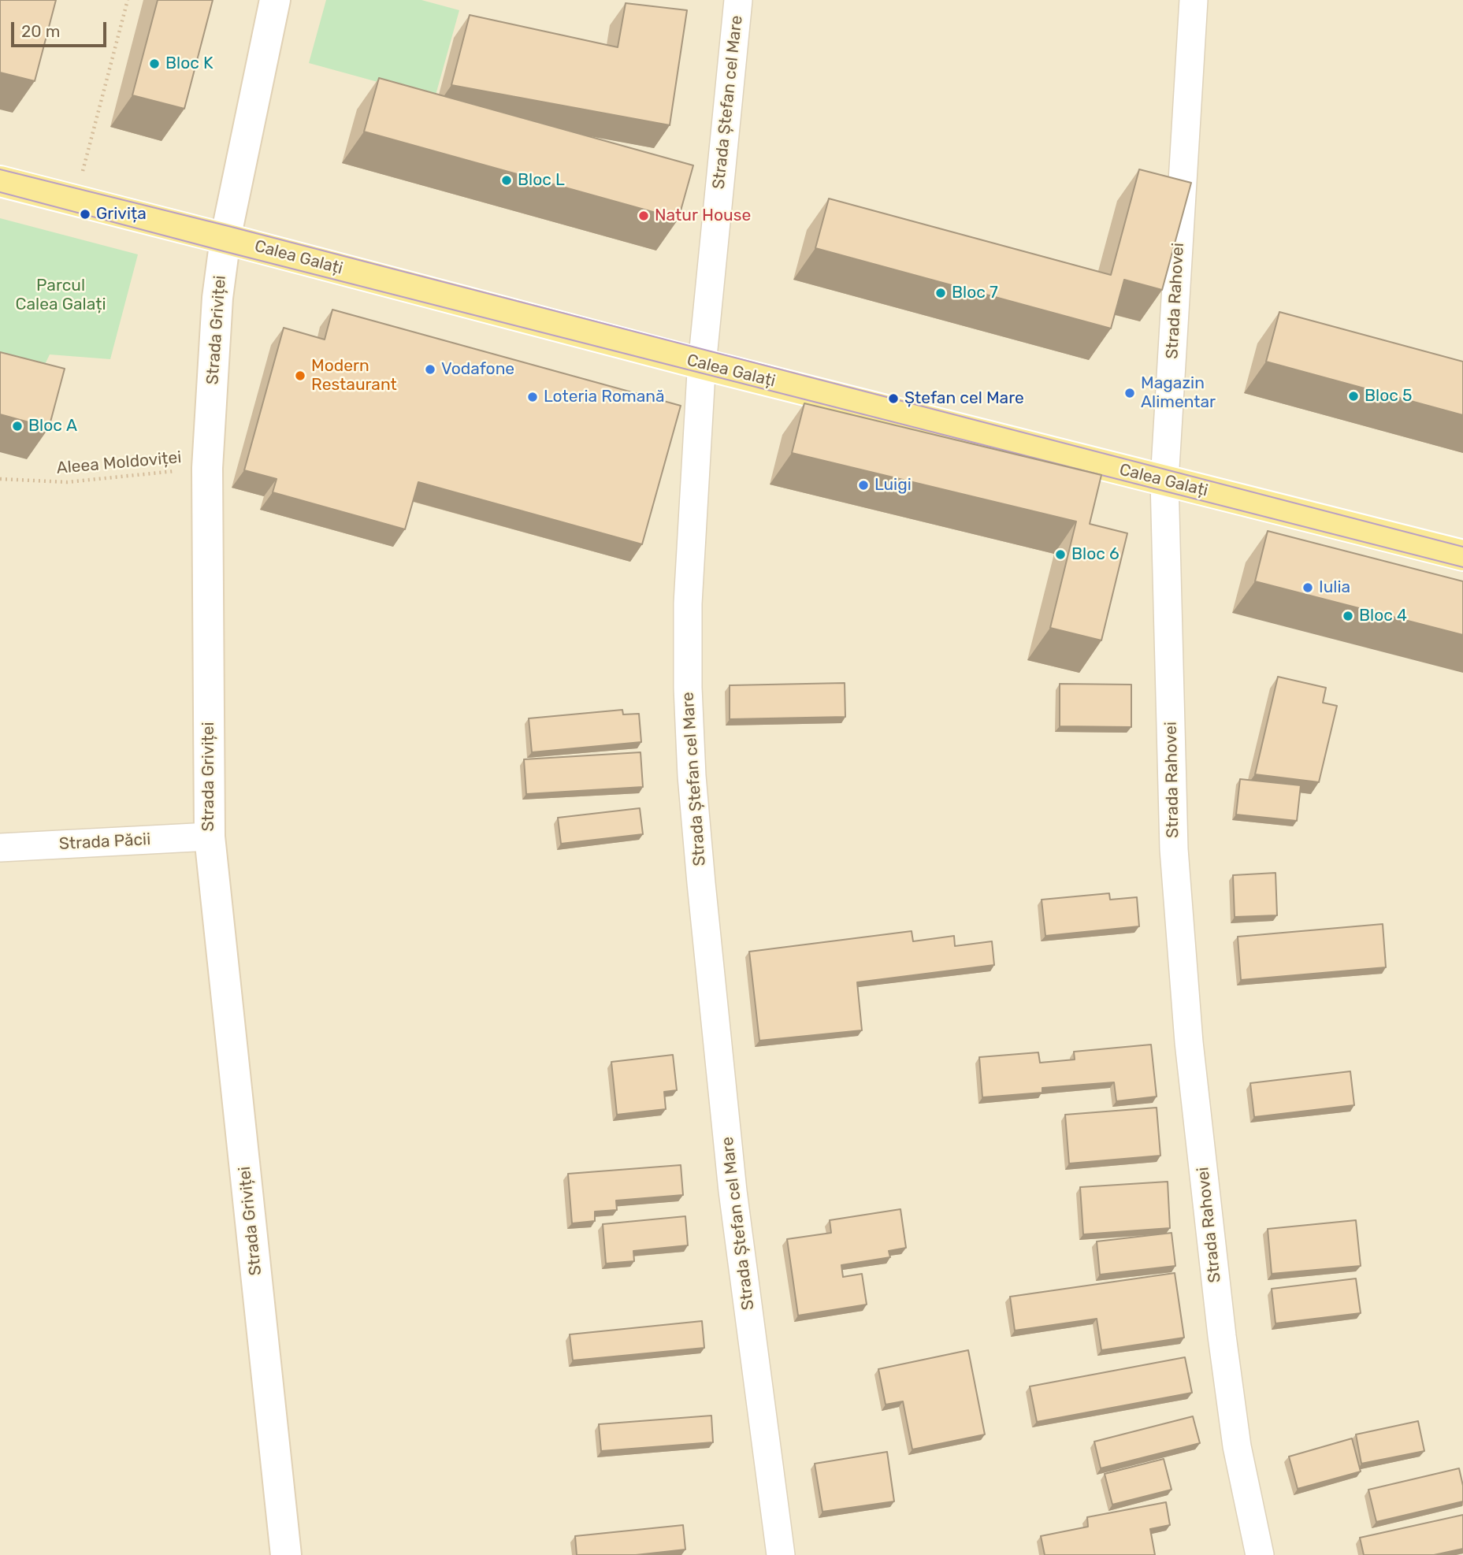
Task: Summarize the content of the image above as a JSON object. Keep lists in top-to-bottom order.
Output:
{
  "streets": {
    "main road": ["Calea Galați", "Strada Griviței"],
    "street": ["Strada Ștefan cel Mare", "Strada Rahovei", "Strada Păcii"],
    "path": ["Aleea Moldoviței"]
  },
  "crossings": [
    ["Strada Ștefan cel Mare", "Calea Galați"],
    ["Calea Galați", "Strada Rahovei"],
    ["Calea Galați", "Strada Griviței"],
    ["Strada Griviței", "Aleea Moldoviței"],
    ["Strada Griviței", "Strada Păcii"]
  ],
  "parks": ["Parcul Calea Galați"],
  "places": [
    "Bloc K",
    "Bloc L",
    "Grivița",
    "Natur House",
    "Bloc 7",
    "Vodafone",
    "Modern Restaurant",
    "Magazin Alimentar",
    "Bloc 5",
    "Loteria Romană",
    "Ștefan cel Mare",
    "Bloc A",
    "Luigi",
    "Bloc 6",
    "Iulia",
    "Bloc 4"
  ],
  "scale_bar": "20 m"
}
